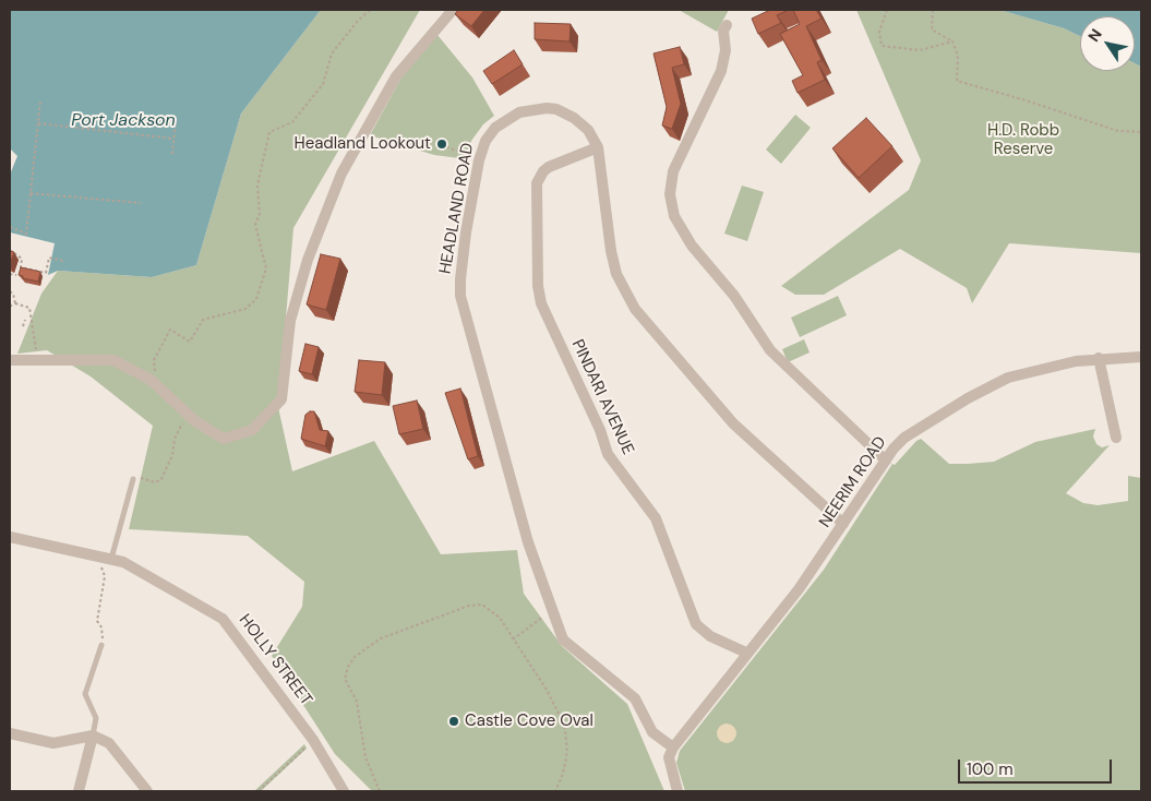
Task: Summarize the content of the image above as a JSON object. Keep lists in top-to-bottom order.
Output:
{
  "streets": {
    "street": [
      "HEADLAND ROAD",
      "PINDARI AVENUE",
      "NEERIM ROAD",
      "HOLLY STREET"
    ]
  },
  "crossings": [
    ["HEADLAND ROAD", "PINDARI AVENUE"],
    ["HEADLAND ROAD", "NEERIM ROAD"],
    ["PINDARI AVENUE", "NEERIM ROAD"]
  ],
  "water": ["Port Jackson"],
  "parks": ["H.D. Robb Reserve"],
  "places": ["Headland Lookout", "Castle Cove Oval"],
  "scale_bar": "100 m",
  "north": "top left"
}
